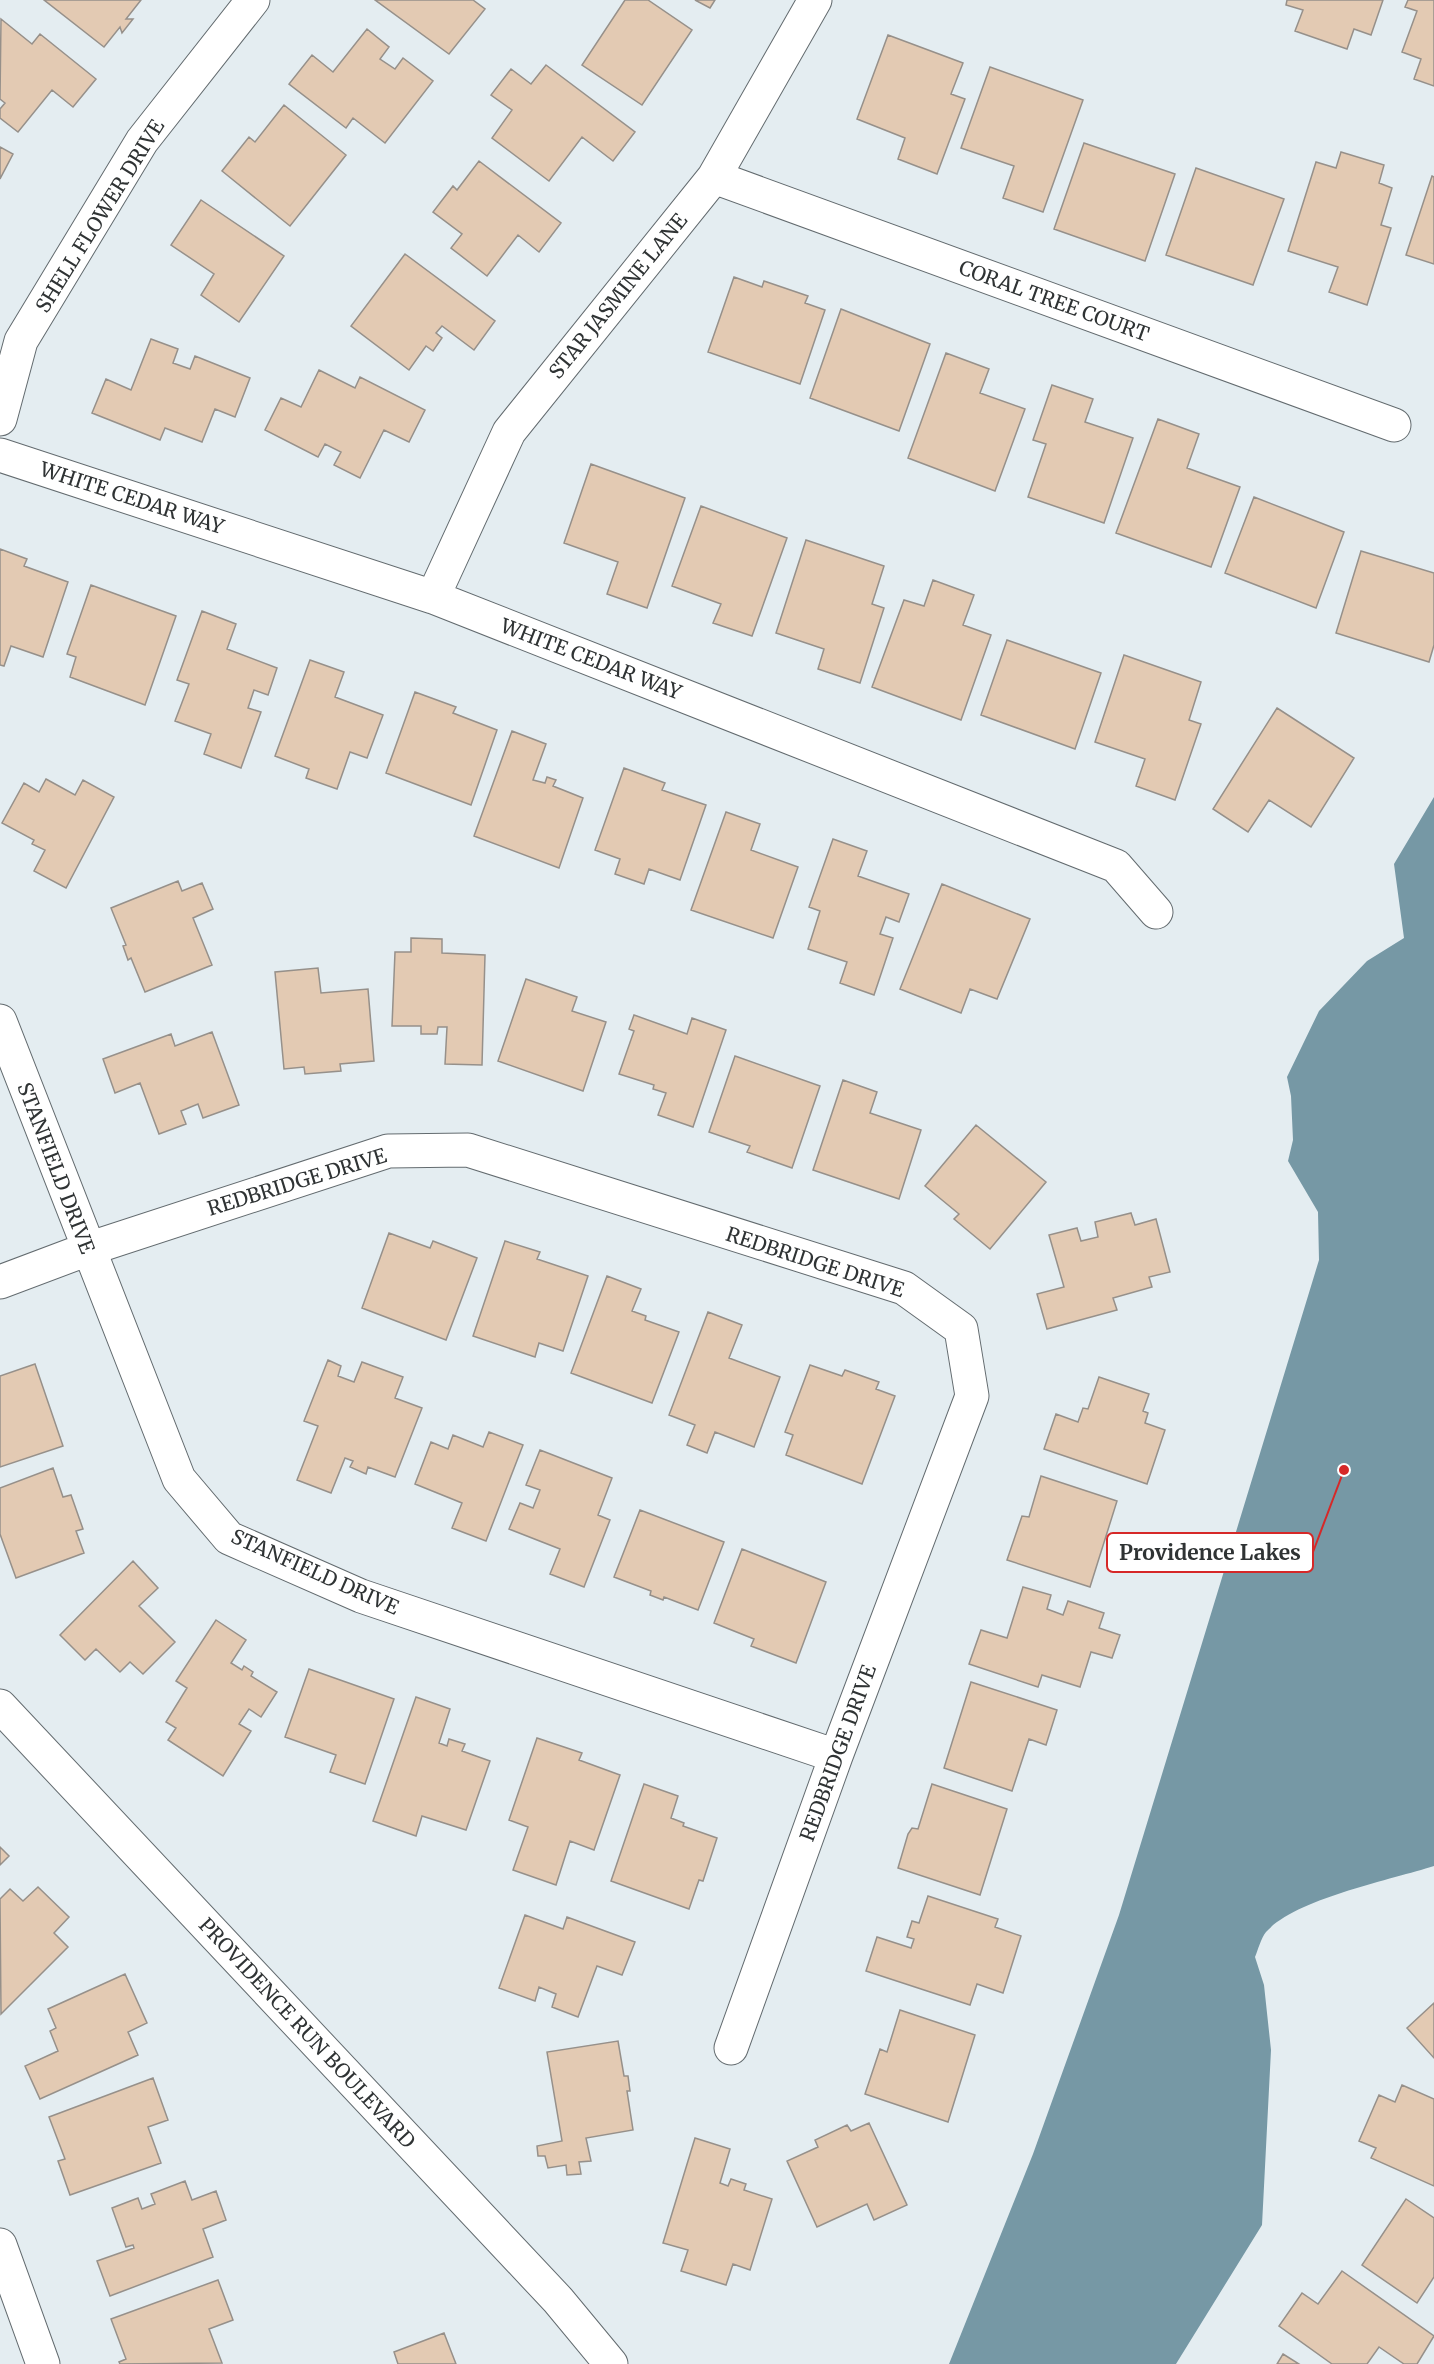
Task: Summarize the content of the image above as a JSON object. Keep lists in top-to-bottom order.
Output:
{
  "streets": {
    "street": [
      "SHELL FLOWER DRIVE",
      "STAR JASMINE LANE",
      "CORAL TREE COURT",
      "WHITE CEDAR WAY",
      "STANFIELD DRIVE",
      "REDBRIDGE DRIVE",
      "PROVIDENCE RUN BOULEVARD"
    ]
  },
  "crossings": [
    ["STAR JASMINE LANE", "CORAL TREE COURT"],
    ["STAR JASMINE LANE", "WHITE CEDAR WAY"],
    ["STANFIELD DRIVE", "REDBRIDGE DRIVE"]
  ],
  "places": ["Providence Lakes"]
}
